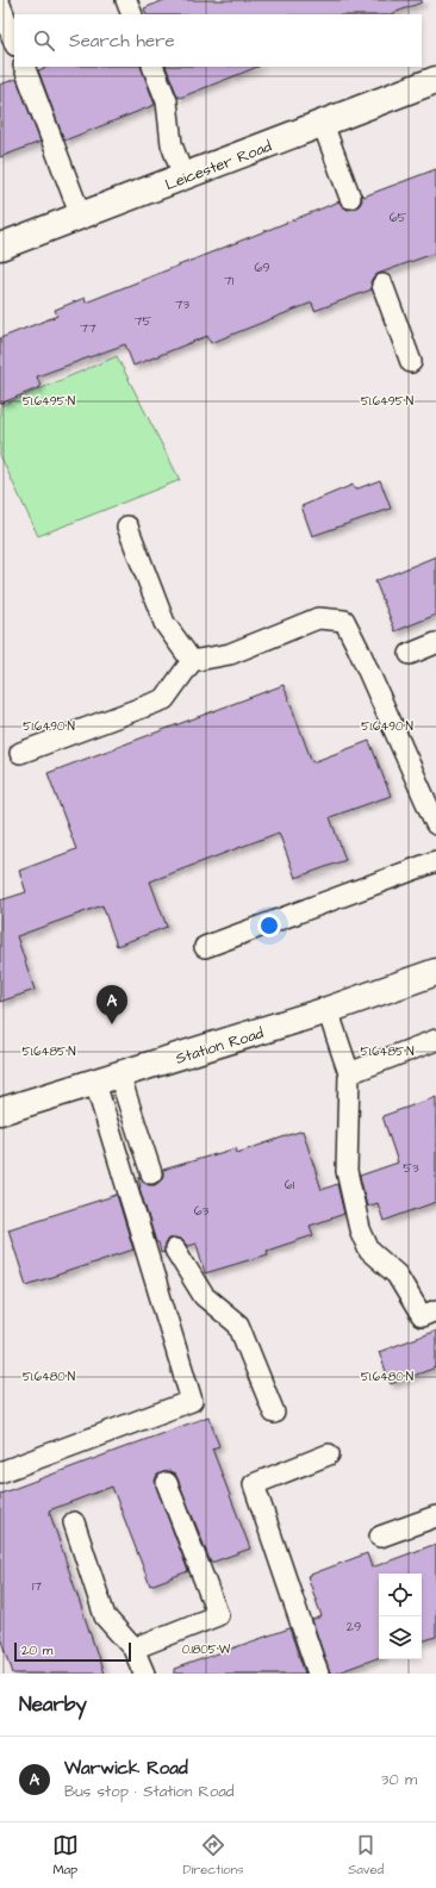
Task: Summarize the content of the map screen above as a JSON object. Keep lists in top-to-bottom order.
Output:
{
  "streets": {
    "street": ["Leicester Road", "Station Road"]
  },
  "house_numbers": [
    "65",
    "69",
    "71",
    "73",
    "75",
    "77",
    "53",
    "61",
    "63",
    "17",
    "29"
  ],
  "scale_bar": "20 m",
  "page": {
    "search": "Search here",
    "pins": "A",
    "scale": "20 m",
    "heading": "Nearby",
    "list": [
      {
        "mark": "A",
        "name": "Warwick Road",
        "note": "Bus stop · Station Road",
        "value": "30 m"
      }
    ],
    "nav": ["Map", "Directions", "Saved"]
  },
  "coordinates": [
    "51.6495°N",
    "51.6490°N",
    "51.6485°N",
    "51.6480°N",
    "0.1805°W"
  ]
}
